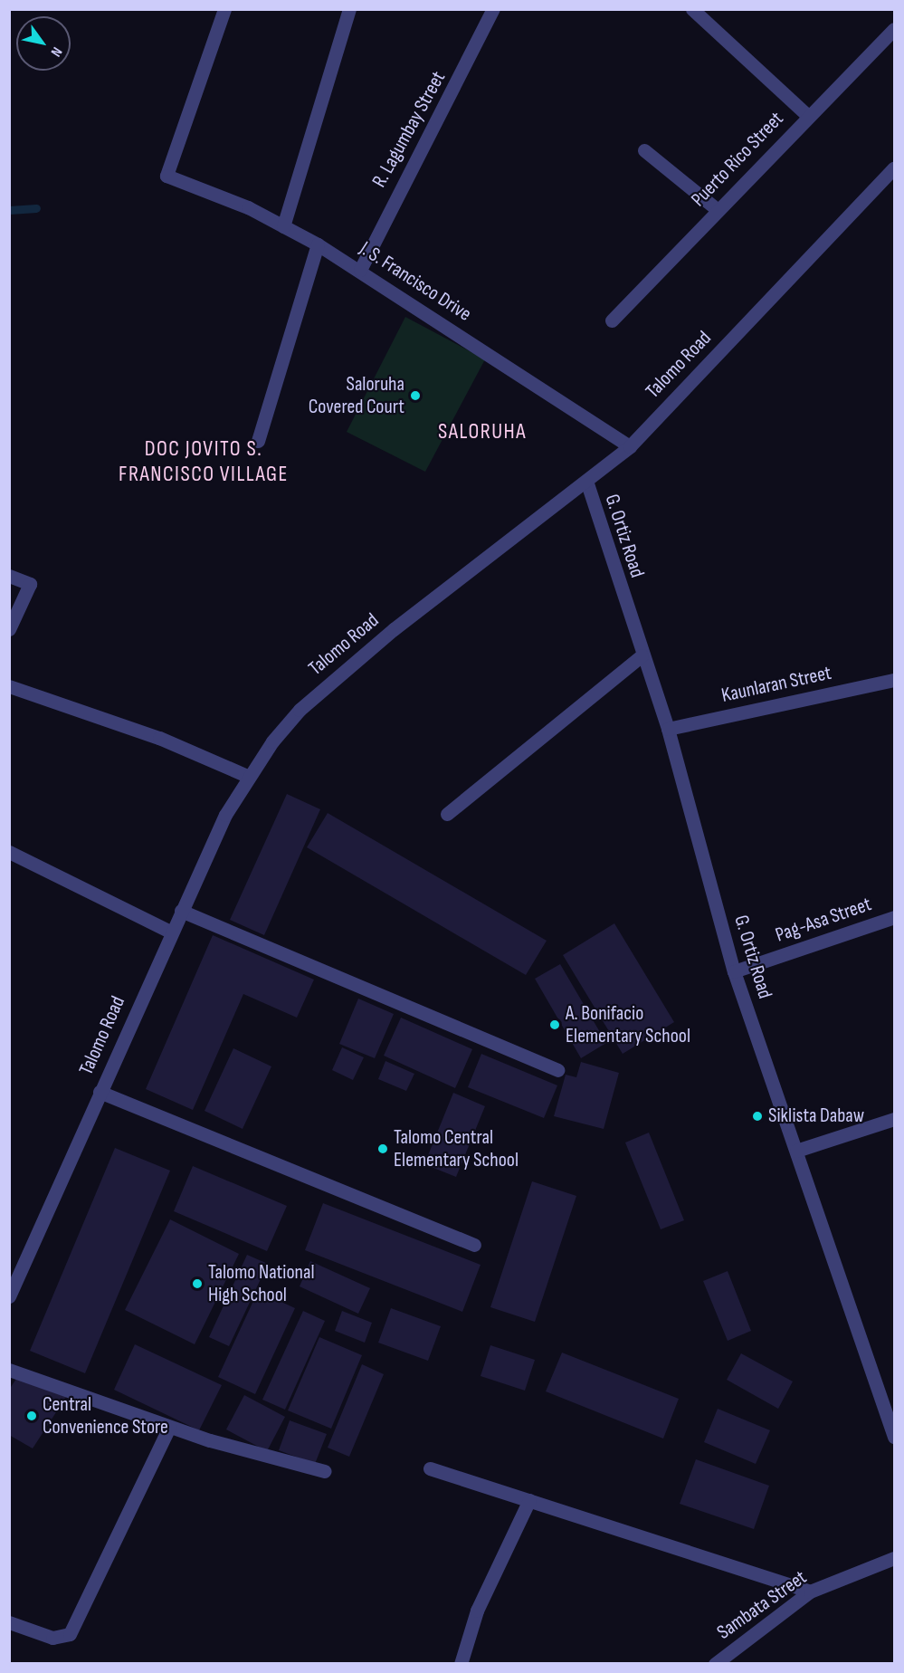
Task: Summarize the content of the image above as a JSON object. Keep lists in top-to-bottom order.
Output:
{
  "streets": {
    "street": [
      "R. Lagumbay Street",
      "Puerto Rico Street",
      "J. S. Francisco Drive",
      "Talomo Road",
      "G. Ortiz Road",
      "Kaunlaran Street",
      "Pag-Asa Street",
      "Sambata Street"
    ]
  },
  "crossings": [
    ["R. Lagumbay Street", "J. S. Francisco Drive"],
    ["J. S. Francisco Drive", "Talomo Road"],
    ["Talomo Road", "G. Ortiz Road"],
    ["G. Ortiz Road", "Kaunlaran Street"],
    ["G. Ortiz Road", "Pag-Asa Street"]
  ],
  "districts": ["SALORUHA", "DOC JOVITO S. FRANCISCO VILLAGE"],
  "places": [
    "Saloruha Covered Court",
    "A. Bonifacio Elementary School",
    "Siklista Dabaw",
    "Talomo Central Elementary School",
    "Talomo National High School",
    "Central Convenience Store"
  ],
  "north": "bottom right"
}
